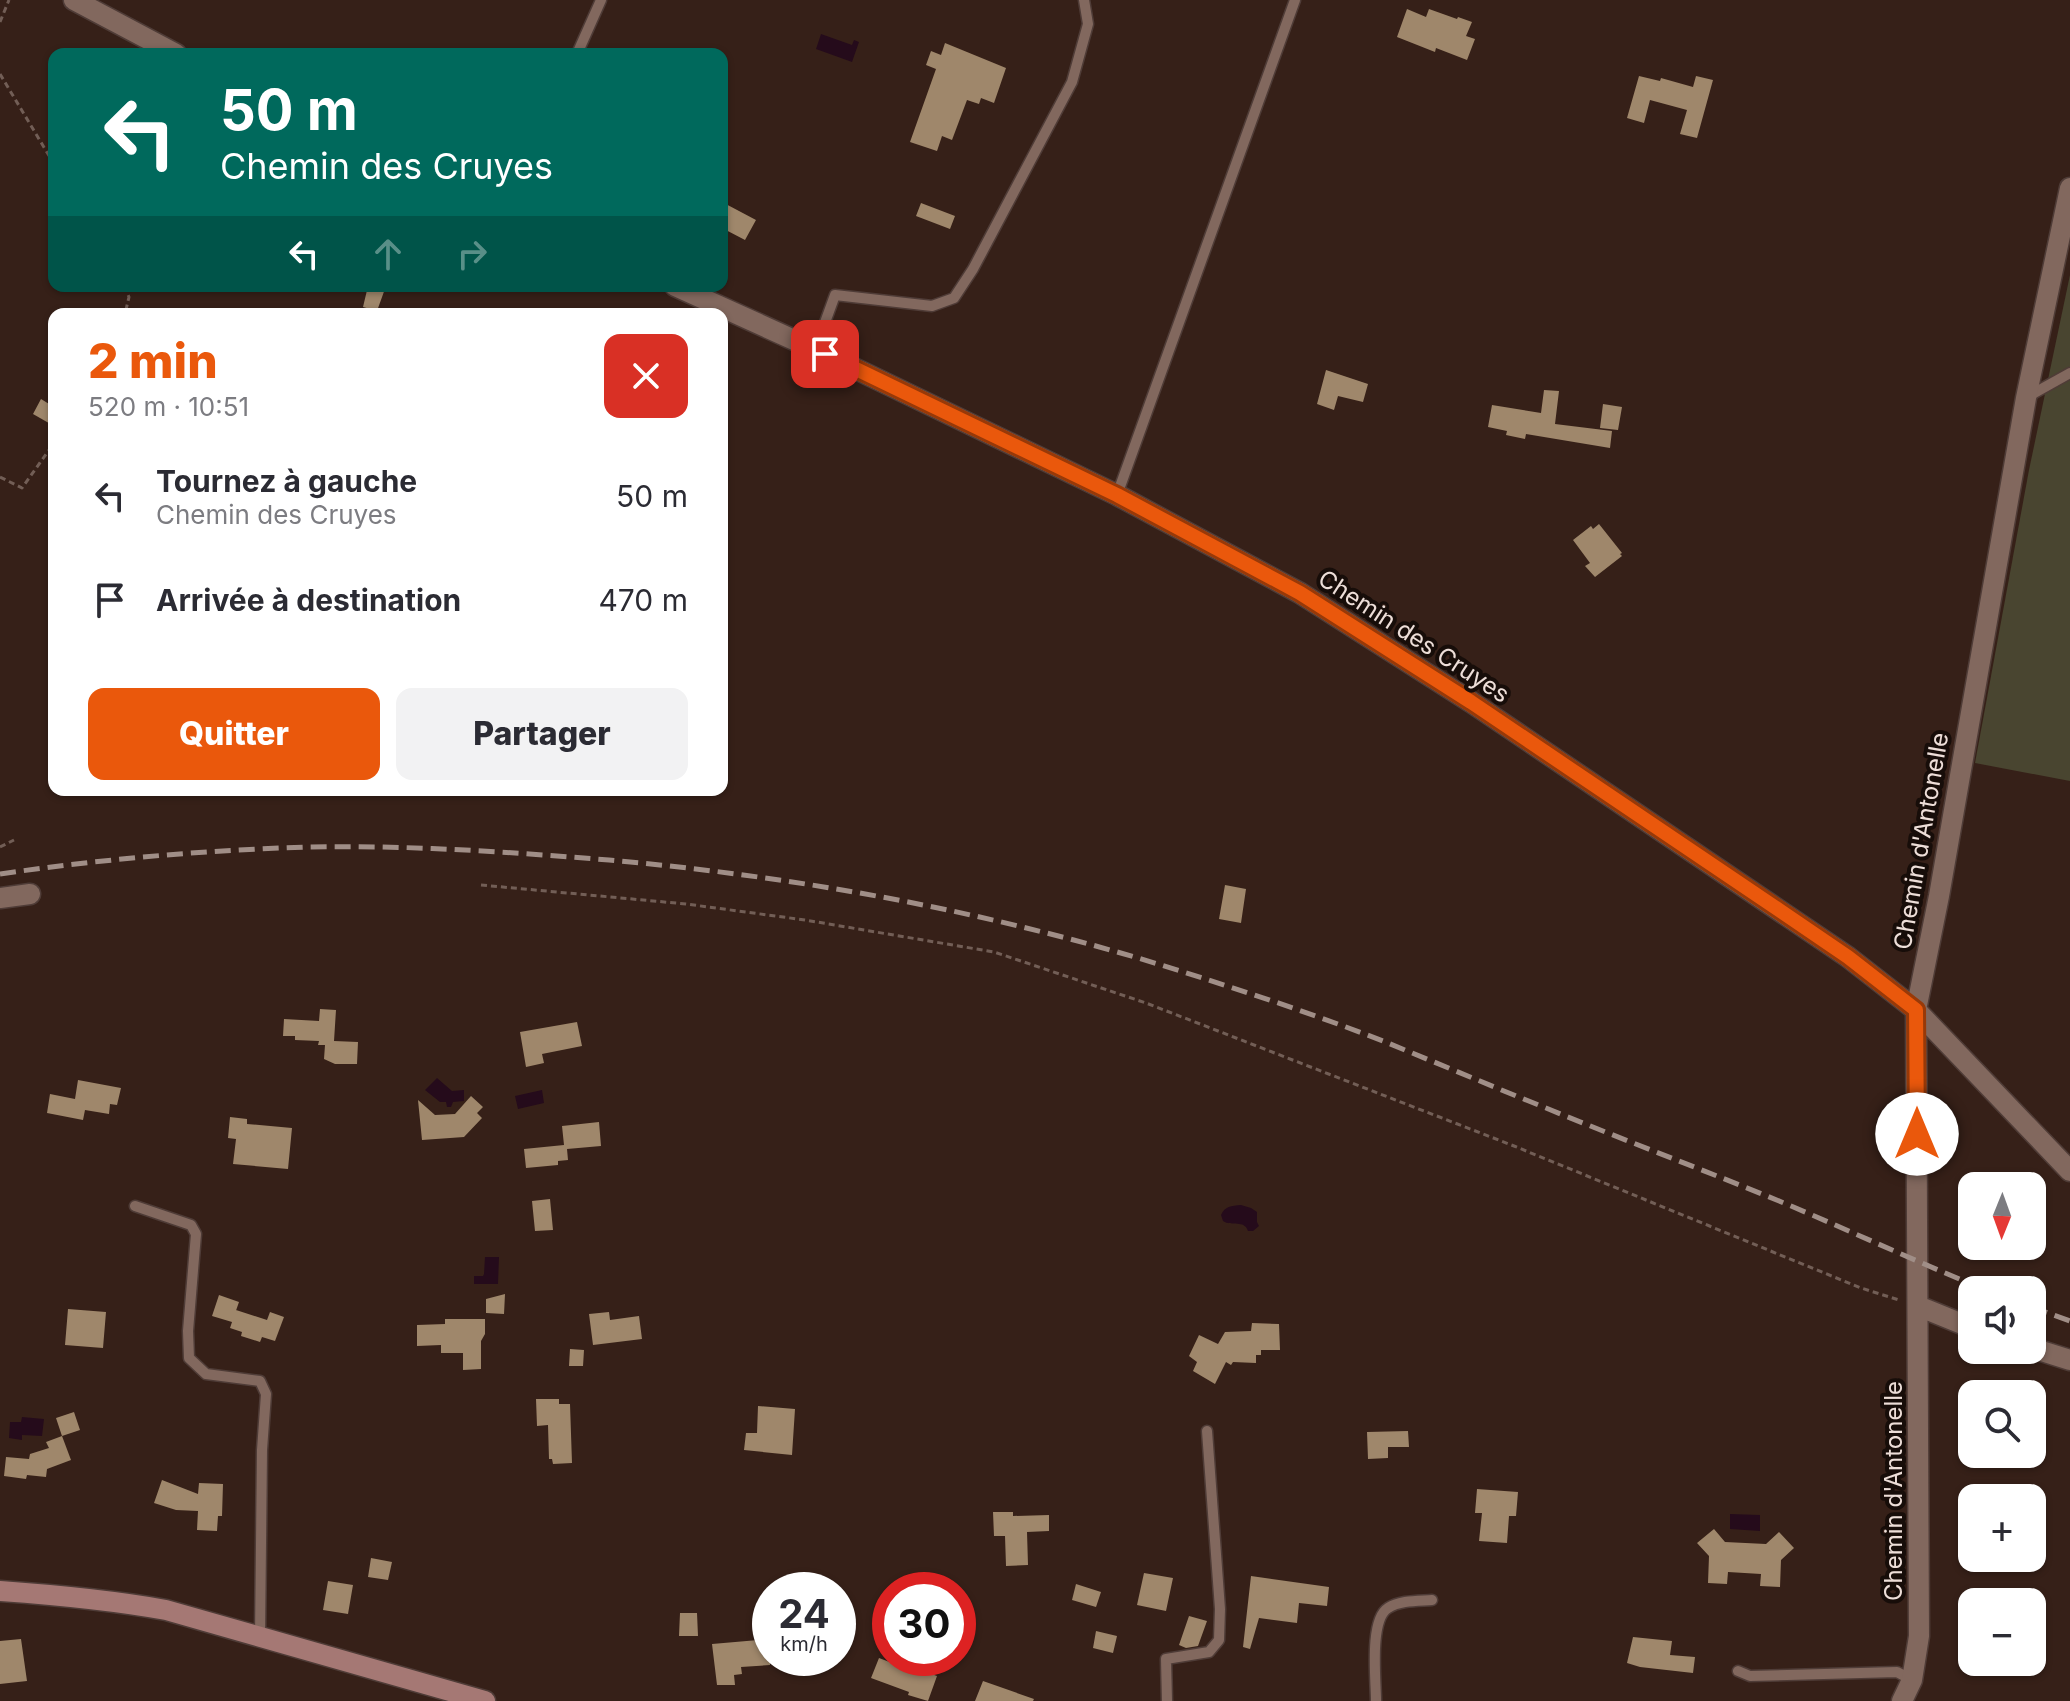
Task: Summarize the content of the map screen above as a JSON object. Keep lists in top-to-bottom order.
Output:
{
  "streets": {
    "street": ["Chemin des Cruyes", "Chemin d'Antonelle"]
  },
  "crossings": [
    ["Chemin des Cruyes", "Chemin d'Antonelle"]
  ],
  "north": "bottom",
  "page": {
    "turn": ["50 m", "Chemin des Cruyes"],
    "heading": ["2 min", "520 m · 10:51"],
    "list": [
      {
        "name": "Tournez à gauche",
        "note": "Chemin des Cruyes",
        "value": "50 m"
      },
      {
        "name": "Arrivée à destination",
        "value": "470 m"
      }
    ],
    "buttons": ["Quitter", "Partager"],
    "map_buttons": ["+", "−"],
    "speed": "24 km/h",
    "limit": "30"
  }
}
